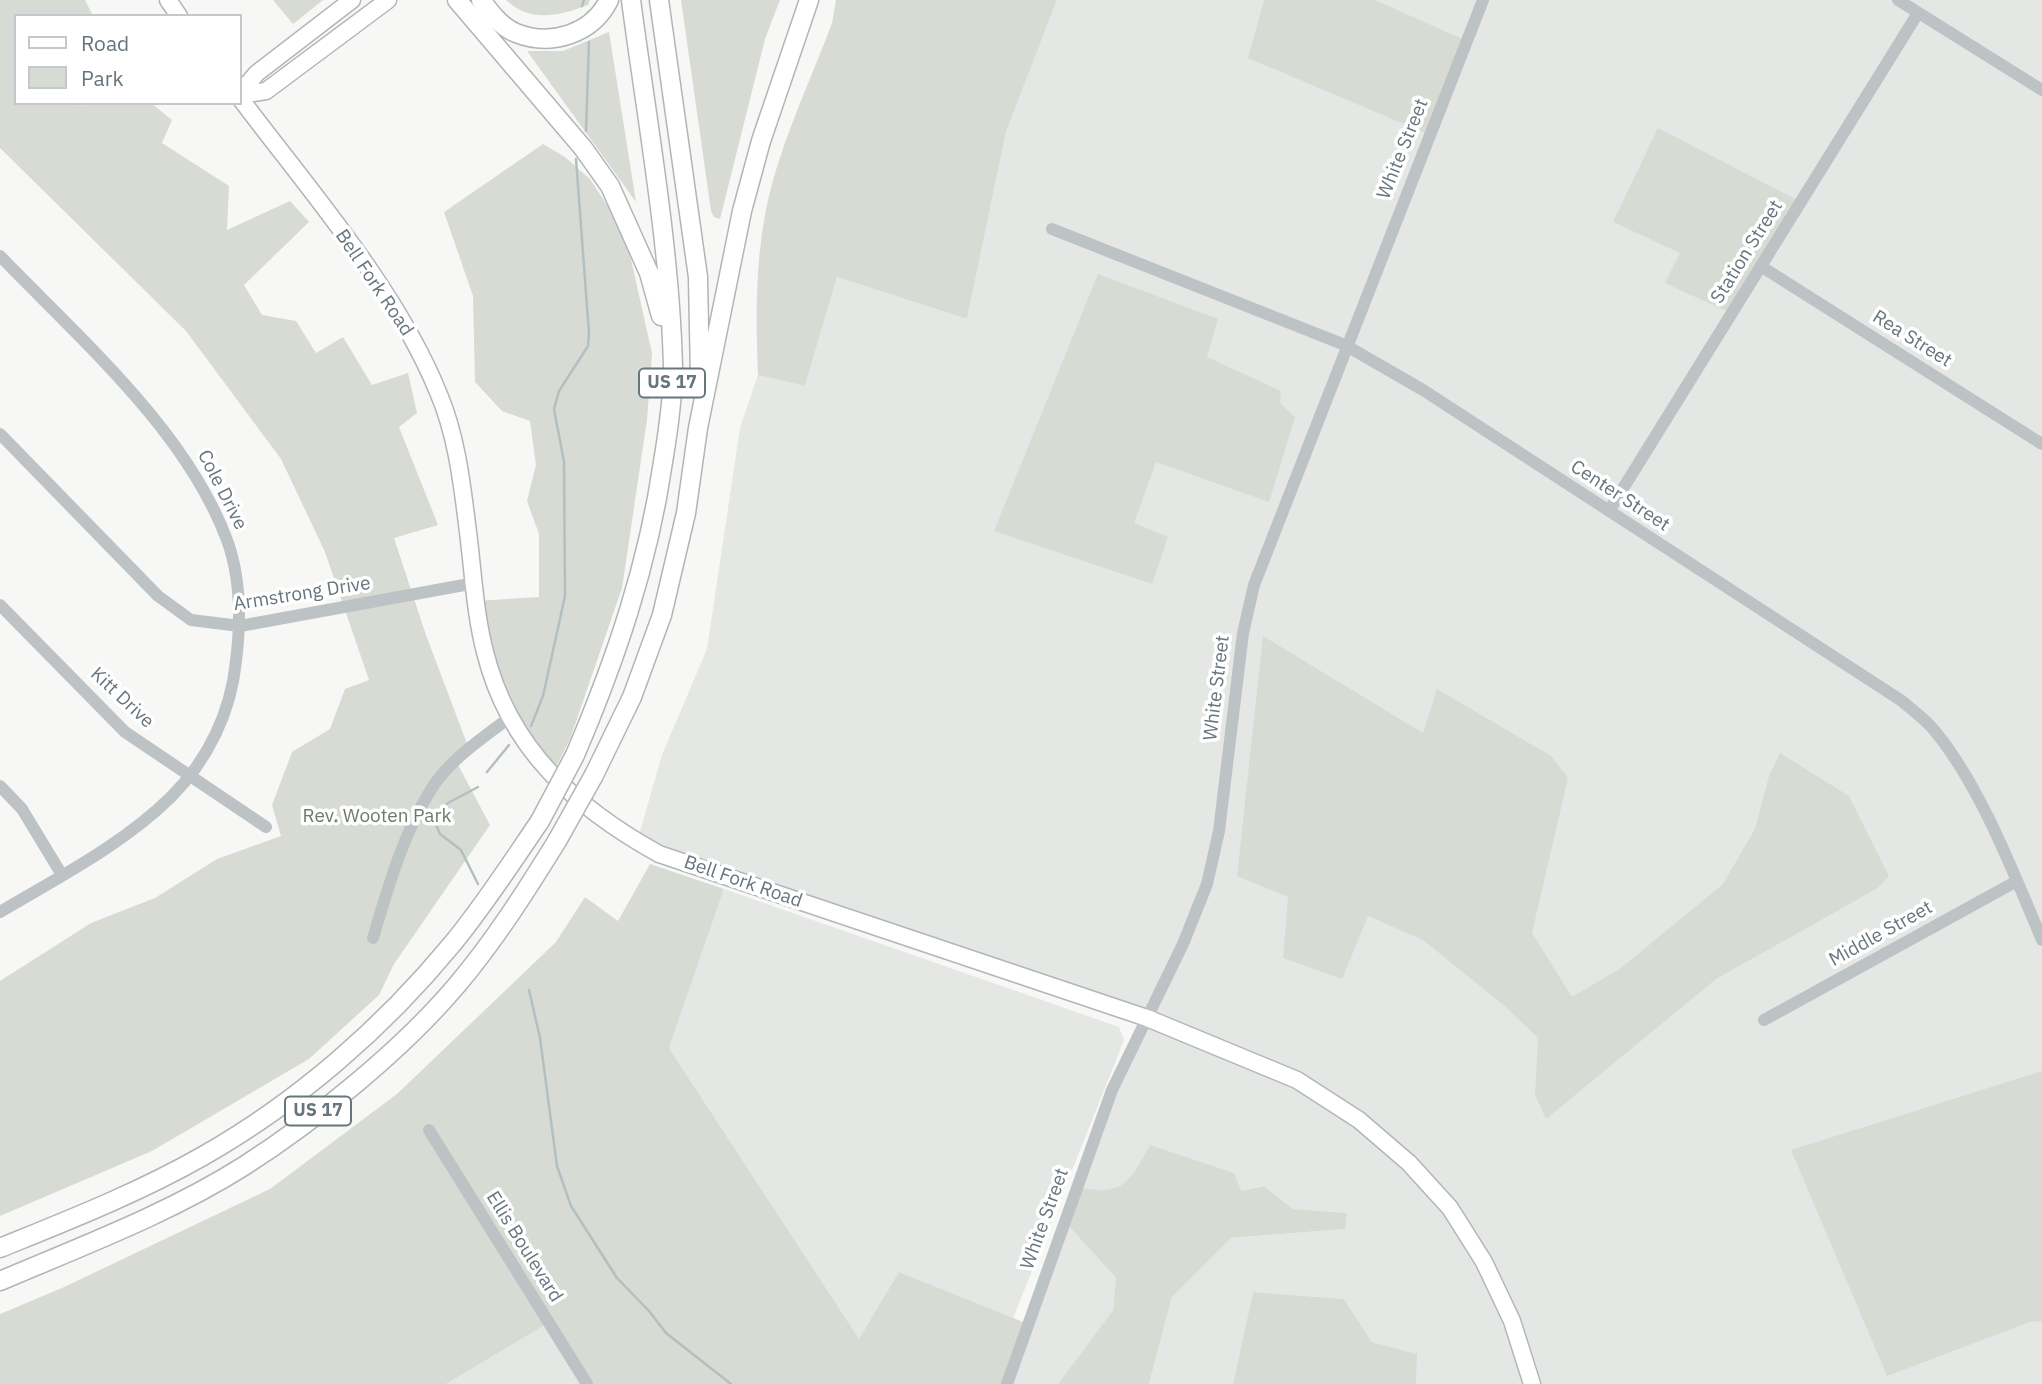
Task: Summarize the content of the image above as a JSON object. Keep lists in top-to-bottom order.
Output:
{
  "streets": {
    "highway": ["US 17"],
    "main road": ["Bell Fork Road"],
    "street": [
      "White Street",
      "Station Street",
      "Rea Street",
      "Cole Drive",
      "Center Street",
      "Armstrong Drive",
      "Kitt Drive",
      "Middle Street",
      "Ellis Boulevard"
    ]
  },
  "crossings": [
    ["White Street", "Bell Fork Road"],
    ["White Street", "Center Street"],
    ["Station Street", "Rea Street"],
    ["Station Street", "Center Street"],
    ["Bell Fork Road", "Armstrong Drive"],
    ["Cole Drive", "Armstrong Drive"],
    ["Cole Drive", "Kitt Drive"],
    ["Center Street", "Middle Street"]
  ],
  "parks": ["Rev. Wooten Park"],
  "legend": ["Road", "Park"]
}
